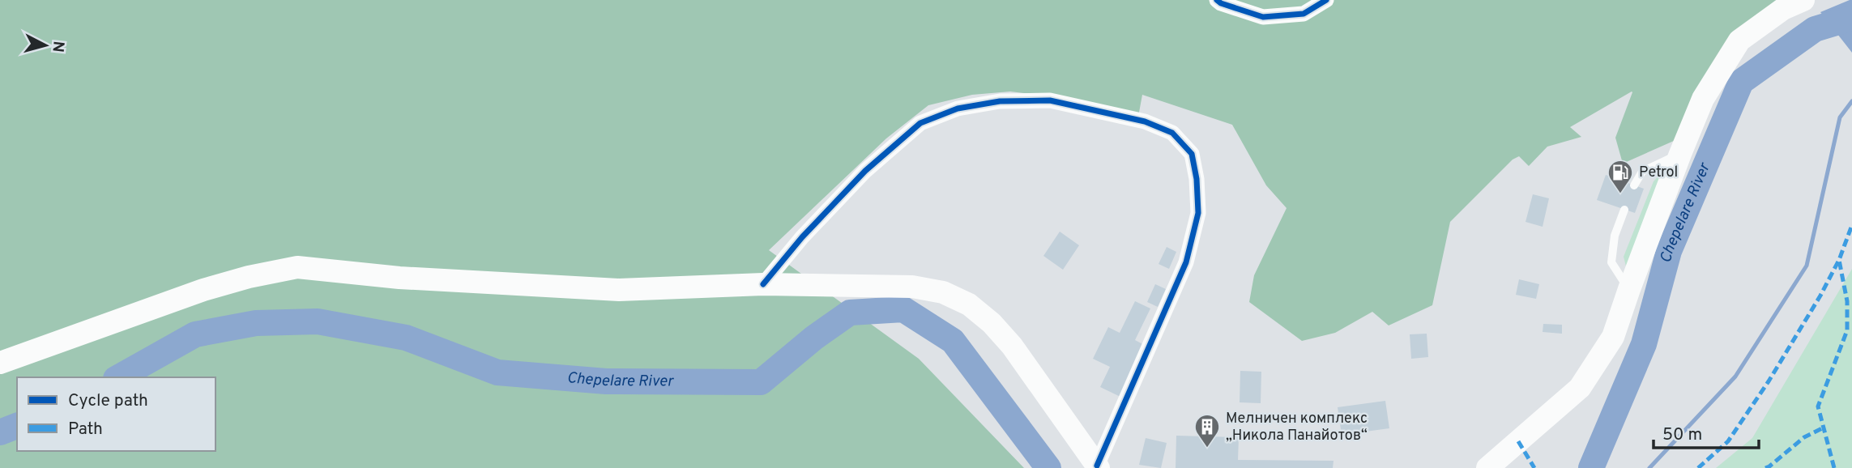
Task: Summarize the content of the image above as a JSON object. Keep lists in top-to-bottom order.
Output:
{
  "water": ["Chepelare River"],
  "places": {
    "fuel station": ["Petrol"],
    "building": ["Мелничен комплекс „Никола Панайотов“"]
  },
  "legend": ["Cycle path", "Path"],
  "scale_bar": "50 m",
  "north": "right"
}
